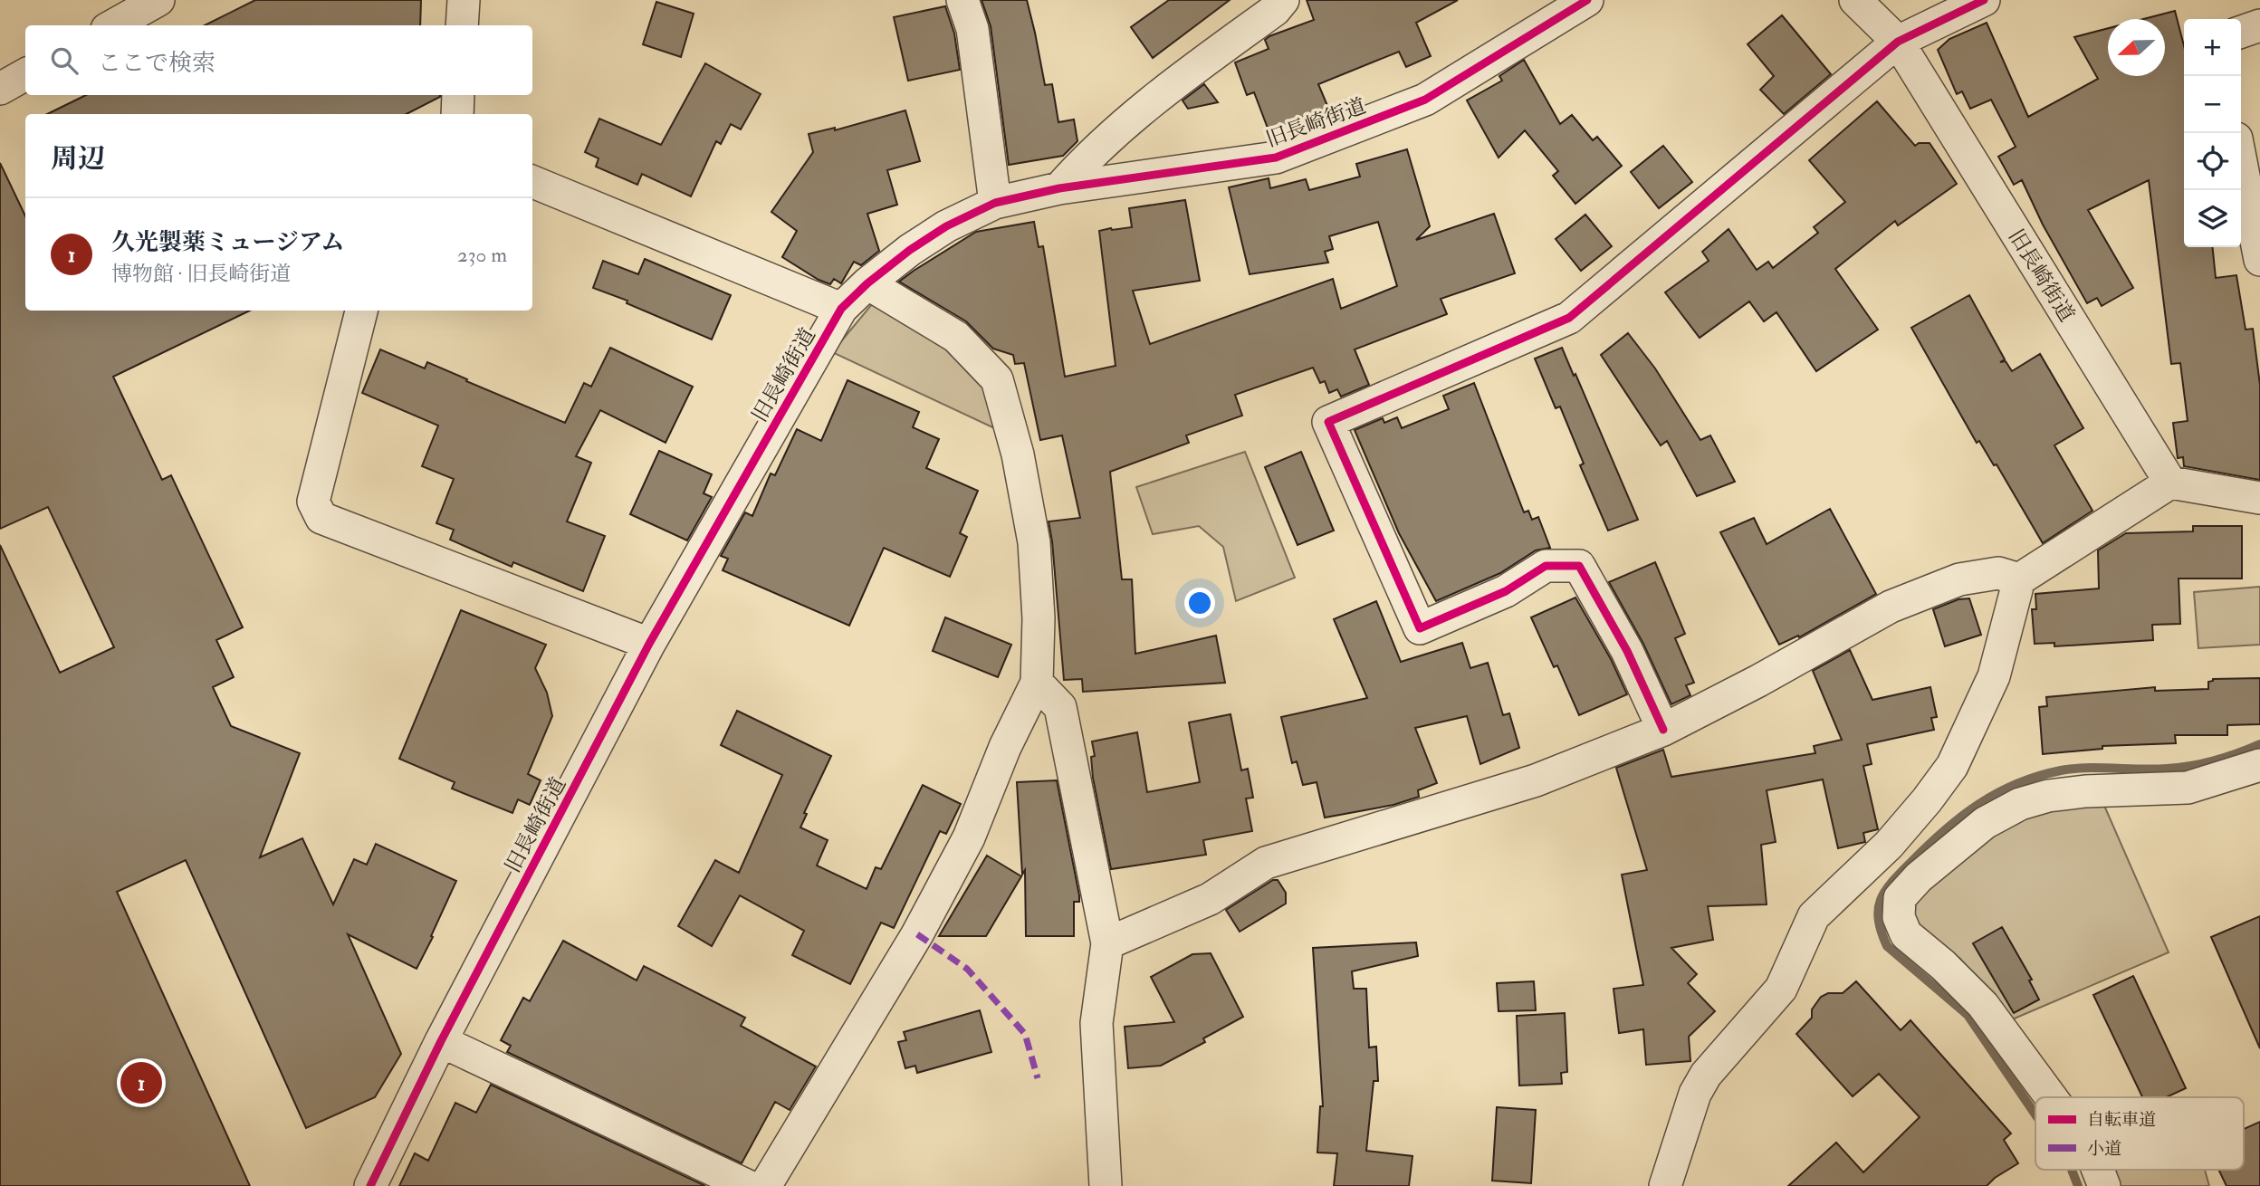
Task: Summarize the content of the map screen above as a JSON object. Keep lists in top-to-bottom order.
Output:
{
  "streets": {
    "street": ["旧長崎街道"]
  },
  "legend": ["自転車道", "小道"],
  "north": "left",
  "page": {
    "map_buttons": ["+", "−"],
    "search": "ここで検索",
    "heading": "周辺",
    "list": [
      {
        "mark": "1",
        "name": "久光製薬ミュージアム",
        "note": "博物館 · 旧長崎街道",
        "value": "230 m"
      }
    ],
    "pins": "1"
  }
}
